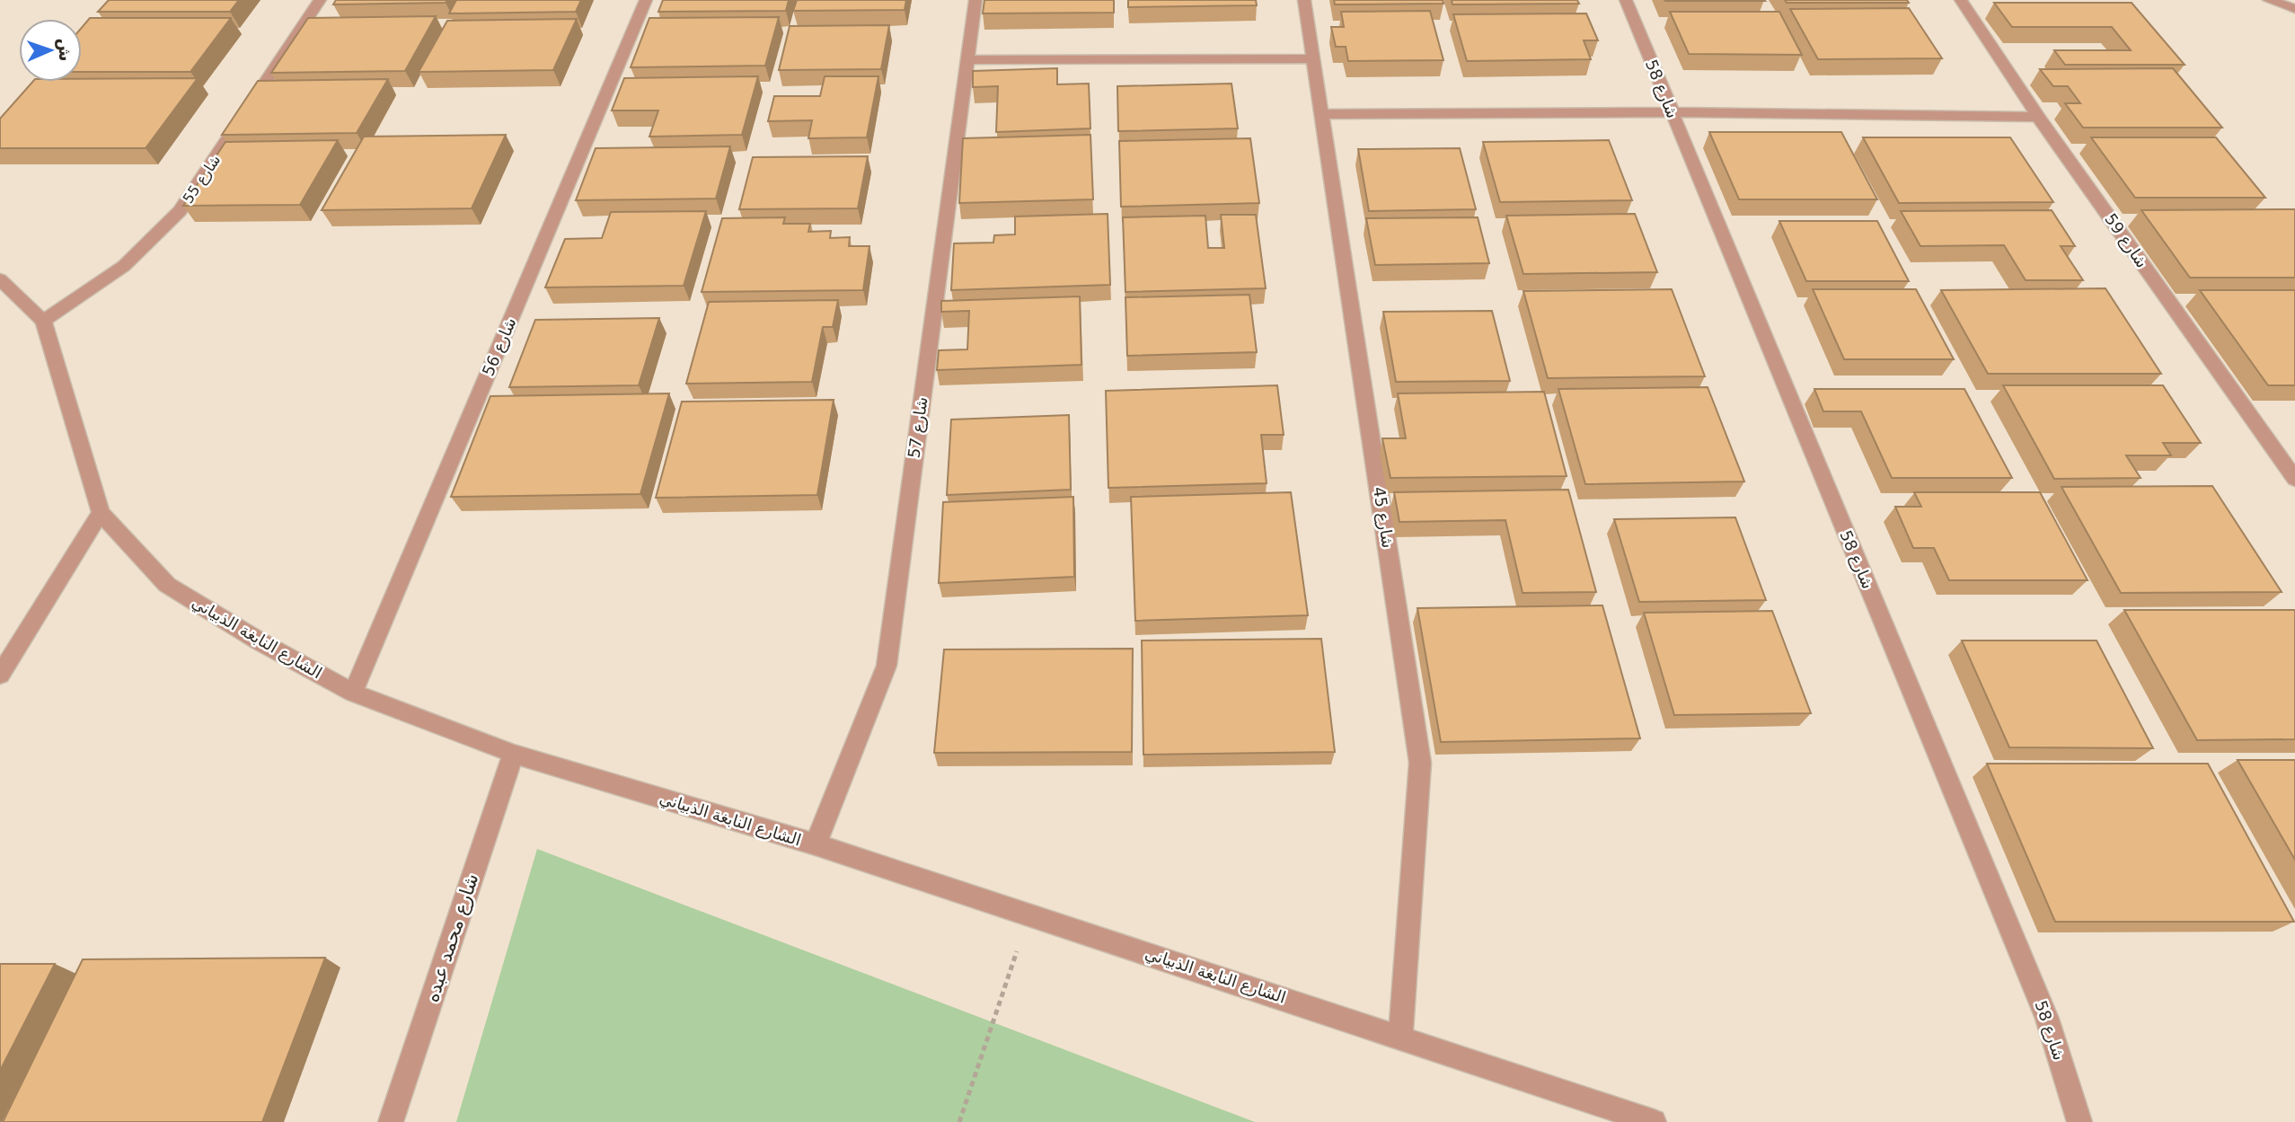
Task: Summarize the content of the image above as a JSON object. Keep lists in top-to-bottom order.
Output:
{
  "streets": {
    "street": [
      "شارع 58",
      "شارع 55",
      "شارع 59",
      "شارع 56",
      "شارع 57",
      "شارع 45",
      "الشارع النابغة الذبياني",
      "شارع محمد عبده"
    ]
  },
  "crossings": [
    ["شارع 55", "الشارع النابغة الذبياني"],
    ["شارع 56", "الشارع النابغة الذبياني"],
    ["شارع 57", "الشارع النابغة الذبياني"],
    ["شارع 45", "الشارع النابغة الذبياني"],
    ["الشارع النابغة الذبياني", "شارع محمد عبده"]
  ],
  "north": "right"
}
